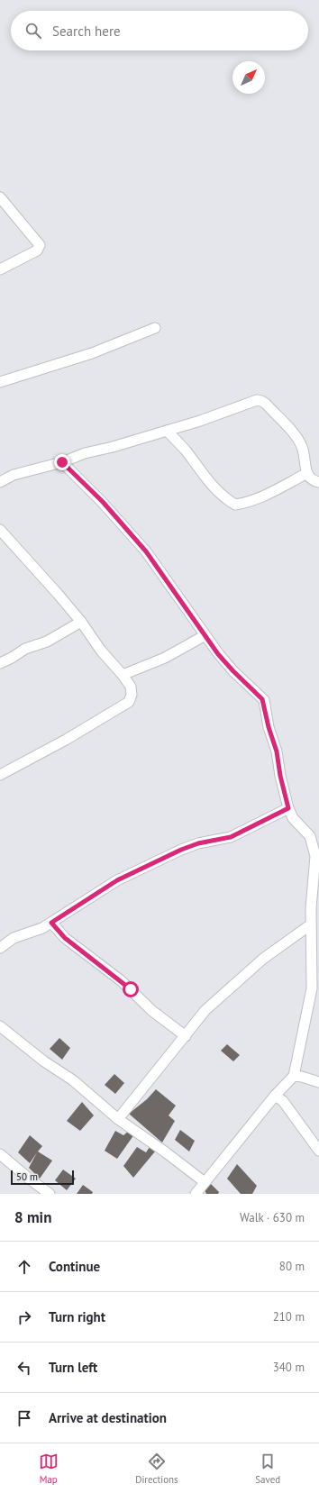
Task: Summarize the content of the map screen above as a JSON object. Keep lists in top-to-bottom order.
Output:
{
  "scale_bar": "50 m",
  "north": "top right",
  "page": {
    "search": "Search here",
    "scale": "50 m",
    "heading": ["8 min", "Walk · 630 m"],
    "list": [
      ["Continue", "80 m"],
      ["Turn right", "210 m"],
      ["Turn left", "340 m"],
      "Arrive at destination"
    ],
    "nav": ["Map", "Directions", "Saved"]
  }
}
